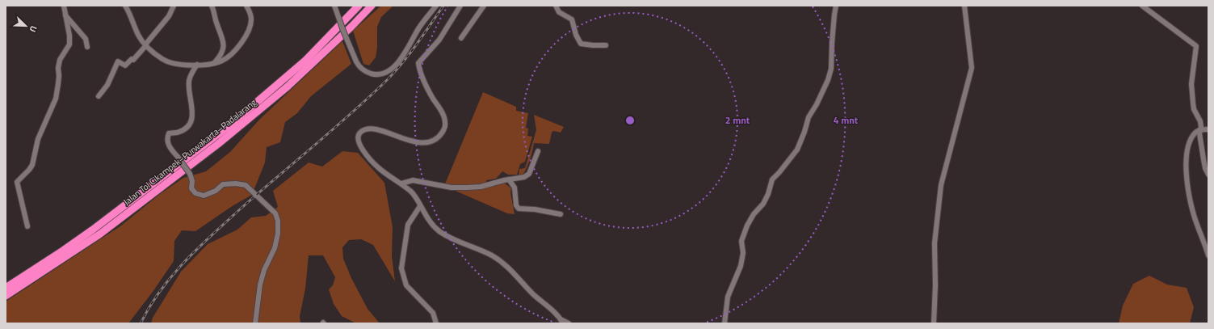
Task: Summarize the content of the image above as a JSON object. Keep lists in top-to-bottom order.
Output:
{
  "streets": {
    "highway": ["Jalan Tol Cikampek–Purwakarta–Padalarang"]
  },
  "north": "bottom right",
  "rings": ["2 mnt", "4 mnt"]
}
